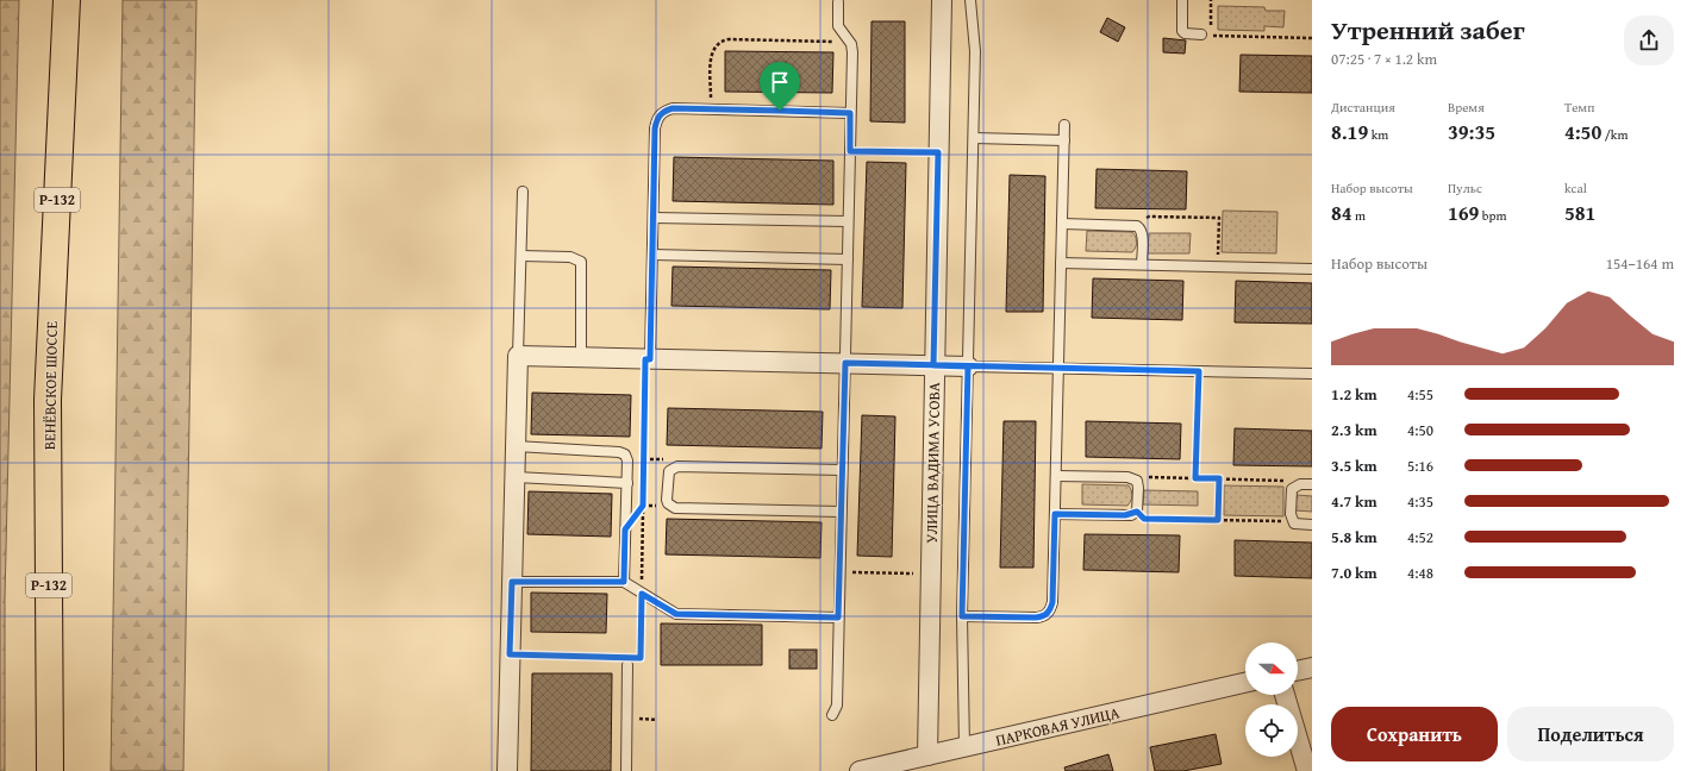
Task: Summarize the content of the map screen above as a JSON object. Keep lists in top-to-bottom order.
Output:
{
  "streets": {
    "main road": ["Р-132", "ВЕНЁВСКОЕ ШОССЕ"],
    "street": ["УЛИЦА ВАДИМА УСОВА", "ПАРКОВАЯ УЛИЦА"]
  },
  "crossings": [
    ["УЛИЦА ВАДИМА УСОВА", "ПАРКОВАЯ УЛИЦА"]
  ],
  "north": "right",
  "page": {
    "heading": ["Утренний забег", "07:25 · 7 × 1.2 km"],
    "stats": [
      ["Дистанция", "8.19 km"],
      ["Время", "39:35"],
      ["Темп", "4:50 /km"],
      ["Набор высоты", "84 m"],
      ["Пульс", "169 bpm"],
      ["kcal", "581"]
    ],
    "chart": ["Набор высоты", "154–164 m"],
    "list": [
      {
        "name": "1.2 km",
        "note": "4:55"
      },
      {
        "name": "2.3 km",
        "note": "4:50"
      },
      {
        "name": "3.5 km",
        "note": "5:16"
      },
      {
        "name": "4.7 km",
        "note": "4:35"
      },
      {
        "name": "5.8 km",
        "note": "4:52"
      },
      {
        "name": "7.0 km",
        "note": "4:48"
      }
    ],
    "buttons": ["Сохранить", "Поделиться"]
  }
}
